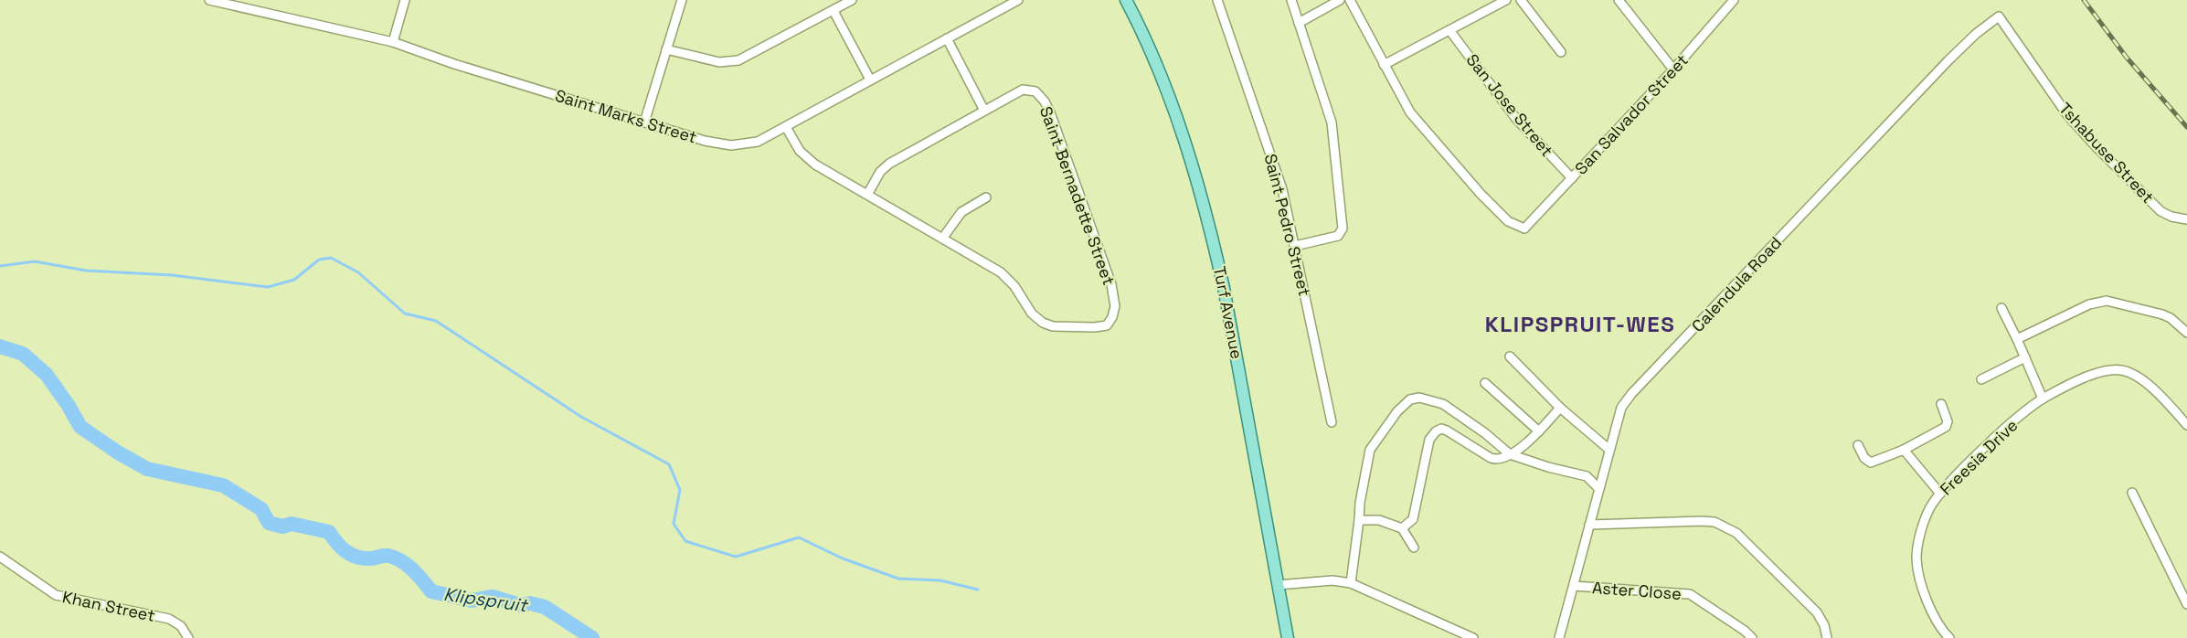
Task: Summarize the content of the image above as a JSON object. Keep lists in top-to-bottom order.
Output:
{
  "streets": {
    "main road": ["Turf Avenue"],
    "street": [
      "San Jose Street",
      "San Salvador Street",
      "Saint Marks Street",
      "Tshabuse Street",
      "Saint Bernadette Street",
      "Saint Pedro Street",
      "Calendula Road",
      "Freesia Drive",
      "Aster Close",
      "Khan Street"
    ]
  },
  "crossings": [
    ["San Jose Street", "San Salvador Street"],
    ["Saint Marks Street", "Saint Bernadette Street"],
    ["Tshabuse Street", "Calendula Road"],
    ["Calendula Road", "Aster Close"]
  ],
  "districts": ["KLIPSPRUIT-WES"],
  "water": ["Klipspruit"]
}
